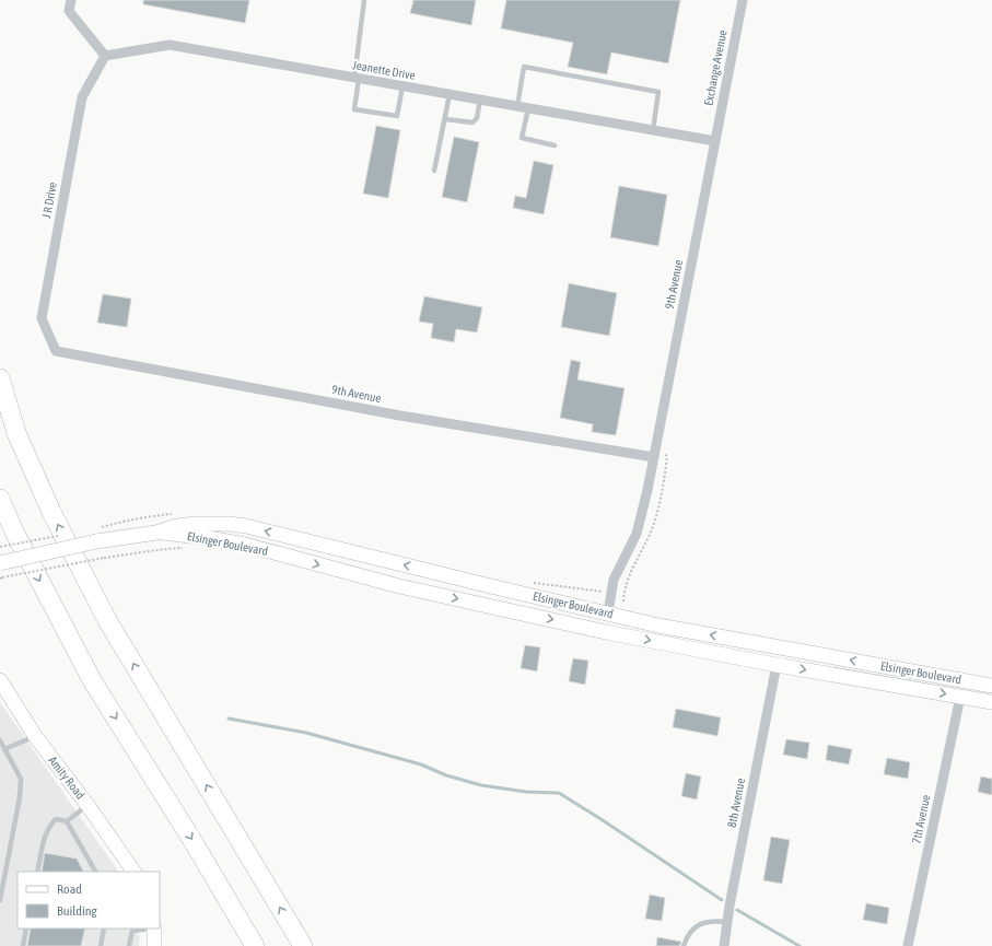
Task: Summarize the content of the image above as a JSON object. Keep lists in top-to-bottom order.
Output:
{
  "streets": {
    "street": [
      "Exchange Avenue",
      "Jeanette Drive",
      "J R Drive",
      "9th Avenue",
      "Elsinger Boulevard",
      "Amity Road",
      "8th Avenue",
      "7th Avenue"
    ]
  },
  "crossings": [
    ["Exchange Avenue", "Jeanette Drive"],
    ["Exchange Avenue", "9th Avenue"],
    ["Jeanette Drive", "J R Drive"],
    ["Jeanette Drive", "9th Avenue"],
    ["J R Drive", "9th Avenue"],
    ["9th Avenue", "Elsinger Boulevard"],
    ["Elsinger Boulevard", "8th Avenue"],
    ["Elsinger Boulevard", "7th Avenue"]
  ],
  "legend": ["Road", "Building"]
}
